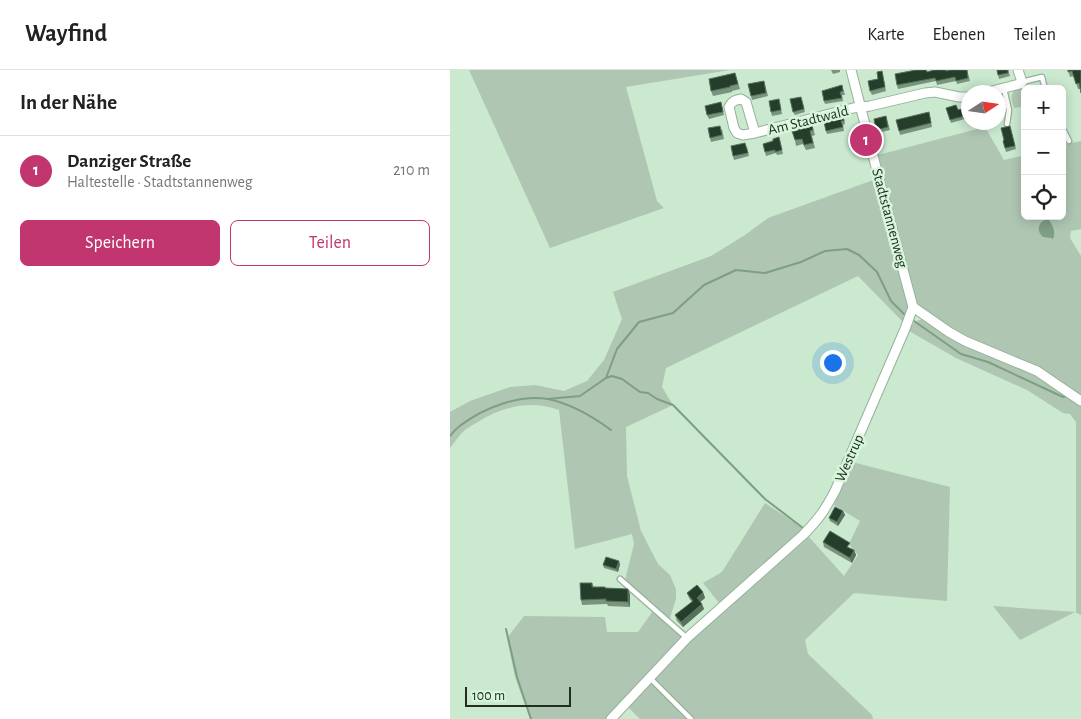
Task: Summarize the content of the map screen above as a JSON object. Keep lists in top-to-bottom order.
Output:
{
  "streets": {
    "street": ["Am Stadtwald", "Stadtstannenweg", "Westrup"]
  },
  "crossings": [
    ["Am Stadtwald", "Stadtstannenweg"],
    ["Stadtstannenweg", "Westrup"]
  ],
  "scale_bar": "100 m",
  "north": "right",
  "page": {
    "header": "Wayfind",
    "nav": ["Karte", "Ebenen", "Teilen"],
    "heading": "In der Nähe",
    "map_buttons": ["+", "−"],
    "pins": "1",
    "list": [
      {
        "mark": "1",
        "name": "Danziger Straße",
        "note": "Haltestelle · Stadtstannenweg",
        "value": "210 m"
      }
    ],
    "buttons": ["Speichern", "Teilen"],
    "scale": "100 m"
  }
}
